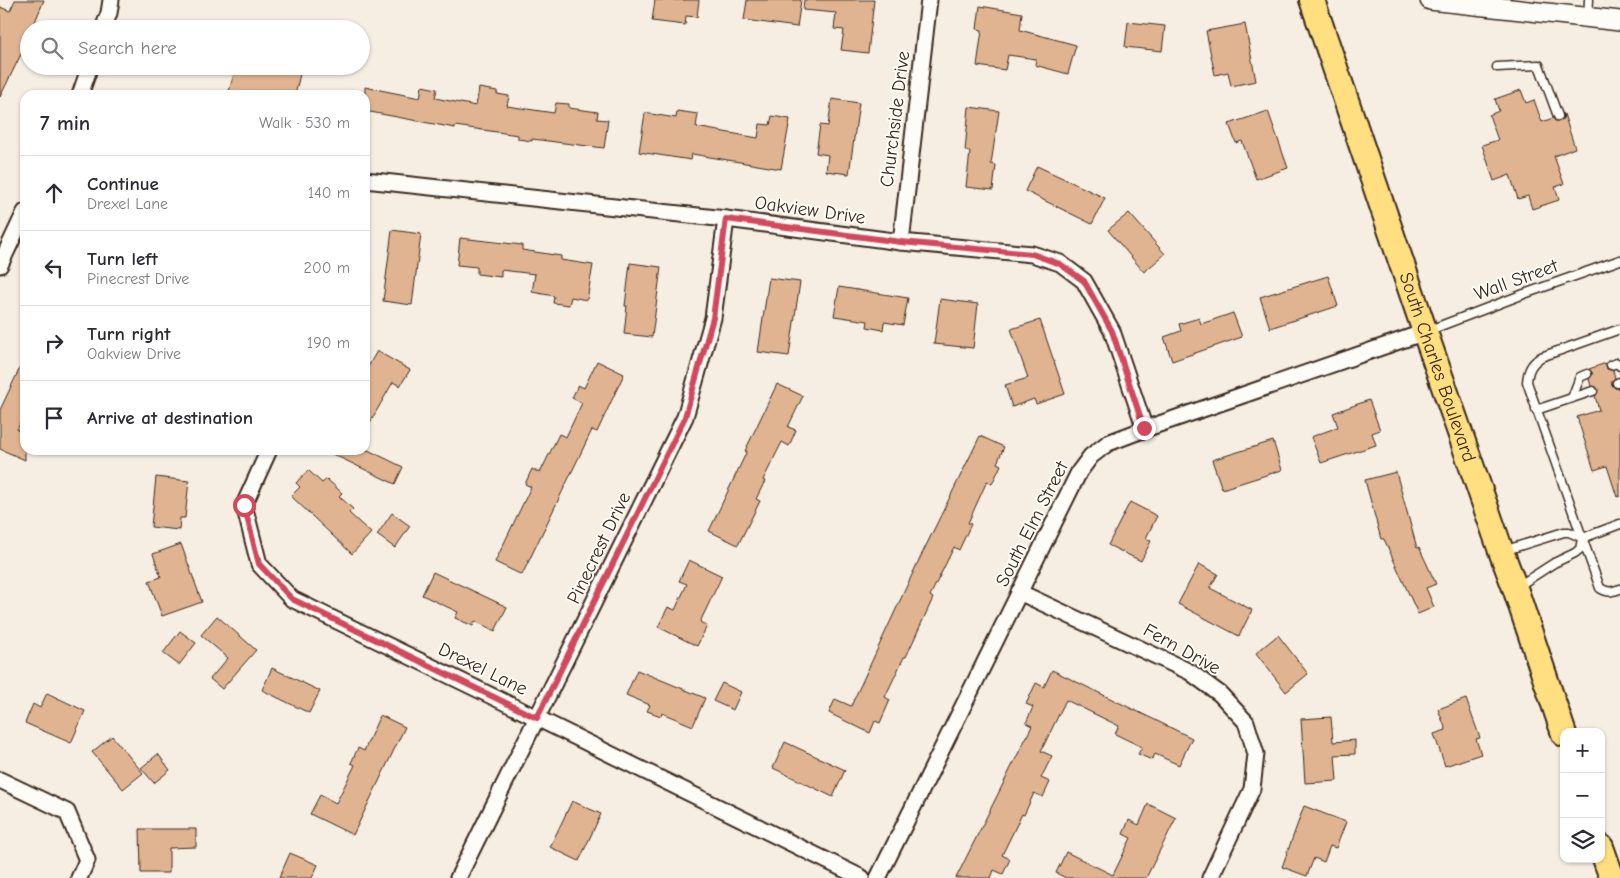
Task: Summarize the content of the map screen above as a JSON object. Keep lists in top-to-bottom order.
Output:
{
  "streets": {
    "main road": ["South Charles Boulevard"],
    "street": [
      "Churchside Drive",
      "Oakview Drive",
      "South Elm Street",
      "Pinecrest Drive",
      "Fern Drive",
      "Drexel Lane"
    ],
    "lane": ["Wall Street"]
  },
  "crossings": [
    ["Churchside Drive", "Oakview Drive"],
    ["Oakview Drive", "South Elm Street"],
    ["Oakview Drive", "Pinecrest Drive"],
    ["Wall Street", "South Charles Boulevard"],
    ["Wall Street", "South Elm Street"],
    ["South Charles Boulevard", "South Elm Street"],
    ["South Elm Street", "Fern Drive"],
    ["Pinecrest Drive", "Drexel Lane"]
  ],
  "page": {
    "search": "Search here",
    "heading": ["7 min", "Walk · 530 m"],
    "list": [
      ["Continue", "Drexel Lane", "140 m"],
      ["Turn left", "Pinecrest Drive", "200 m"],
      ["Turn right", "Oakview Drive", "190 m"],
      "Arrive at destination"
    ],
    "map_buttons": ["+", "−"]
  }
}
